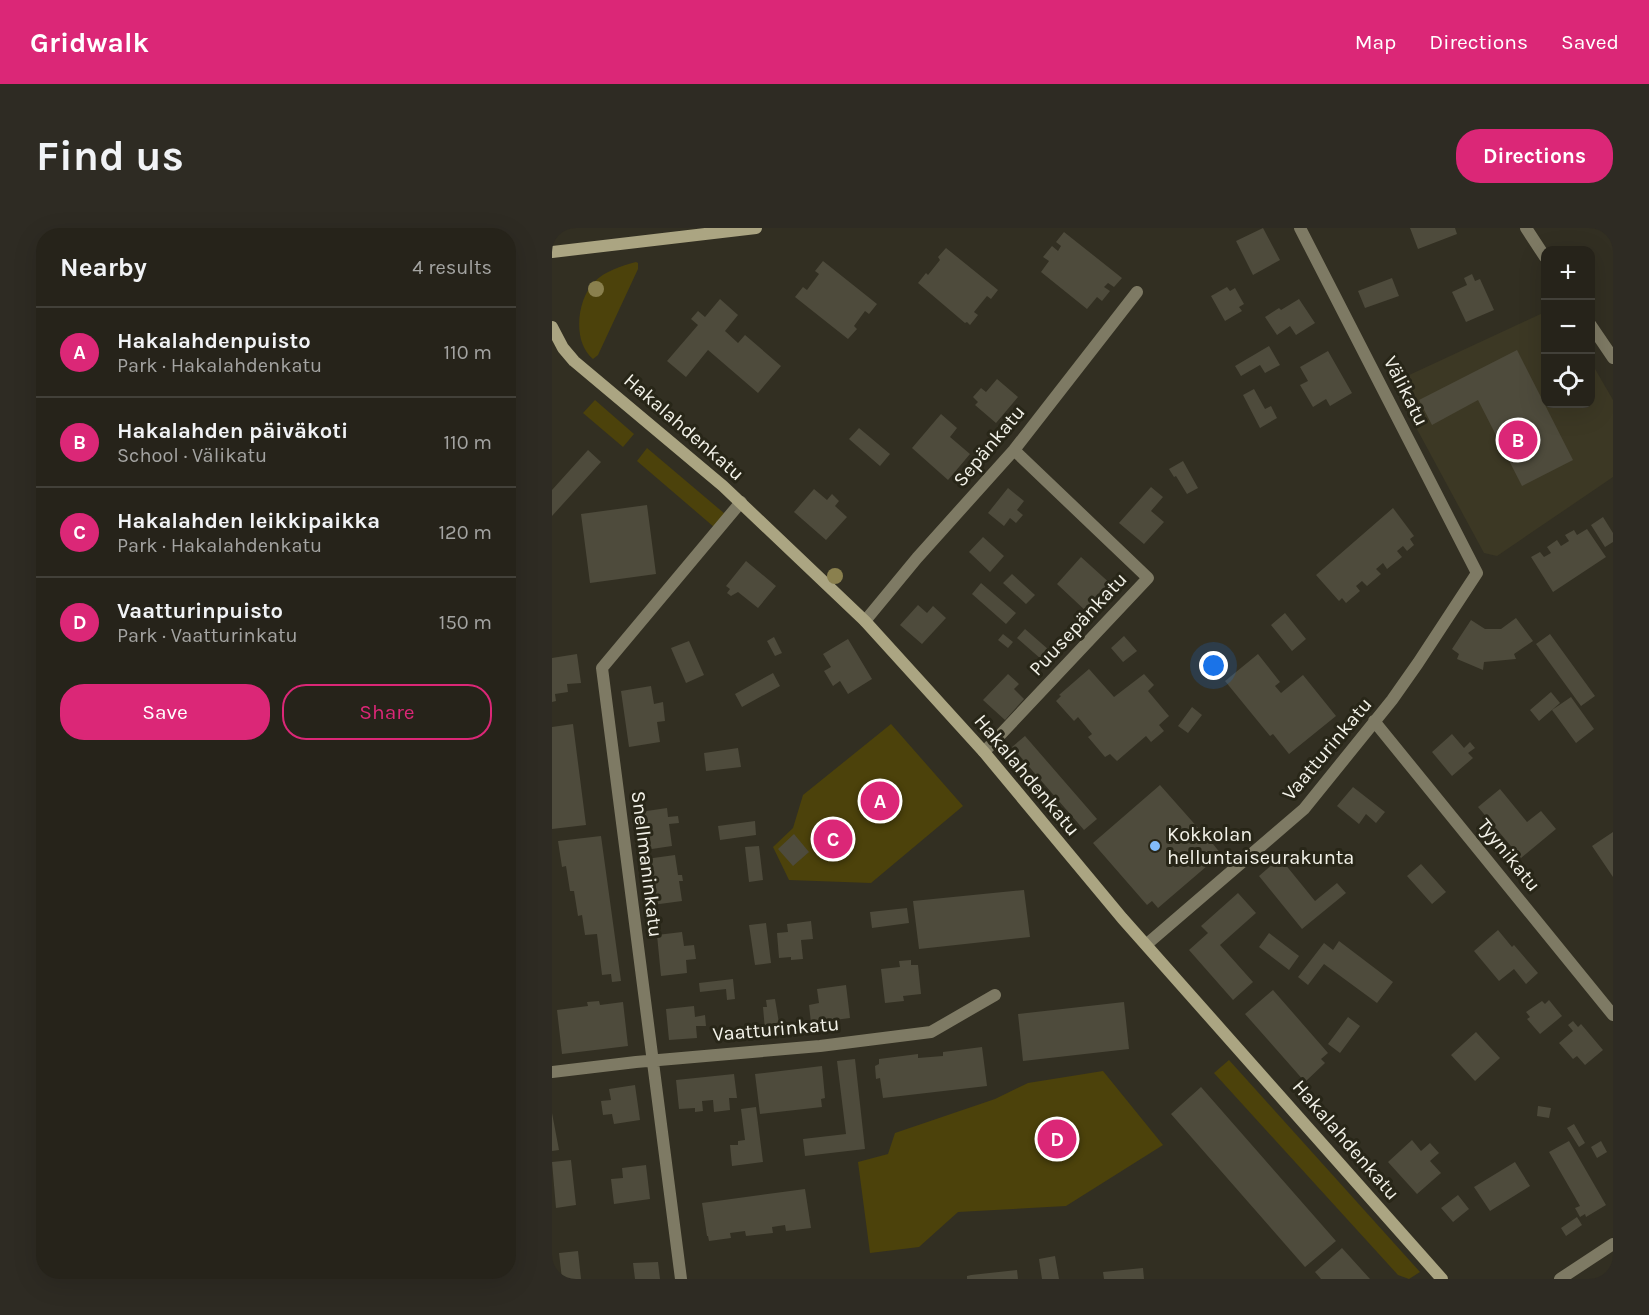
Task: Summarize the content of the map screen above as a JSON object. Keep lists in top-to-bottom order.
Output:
{
  "streets": {
    "street": [
      "Välikatu",
      "Hakalahdenkatu",
      "Sepänkatu",
      "Puusepänkatu",
      "Vaatturinkatu",
      "Tyynikatu",
      "Snellmaninkatu"
    ]
  },
  "crossings": [
    ["Välikatu", "Vaatturinkatu"],
    ["Hakalahdenkatu", "Sepänkatu"],
    ["Hakalahdenkatu", "Puusepänkatu"],
    ["Hakalahdenkatu", "Vaatturinkatu"],
    ["Hakalahdenkatu", "Snellmaninkatu"],
    ["Sepänkatu", "Puusepänkatu"],
    ["Vaatturinkatu", "Tyynikatu"],
    ["Vaatturinkatu", "Snellmaninkatu"]
  ],
  "places": ["Kokkolan helluntaiseurakunta"],
  "page": {
    "header": "Gridwalk",
    "nav": ["Map", "Directions", "Saved"],
    "buttons": [
      "Directions",
      ["Save", "Share"]
    ],
    "title": "Find us",
    "heading": ["Nearby", "4 results"],
    "map_buttons": ["+", "−"],
    "list": [
      {
        "mark": "A",
        "name": "Hakalahdenpuisto",
        "note": "Park · Hakalahdenkatu",
        "value": "110 m"
      },
      {
        "mark": "B",
        "name": "Hakalahden päiväkoti",
        "note": "School · Välikatu",
        "value": "110 m"
      },
      {
        "mark": "C",
        "name": "Hakalahden leikkipaikka",
        "note": "Park · Hakalahdenkatu",
        "value": "120 m"
      },
      {
        "mark": "D",
        "name": "Vaatturinpuisto",
        "note": "Park · Vaatturinkatu",
        "value": "150 m"
      }
    ],
    "pins": [
      "B",
      "A",
      "C",
      "D"
    ]
  }
}
